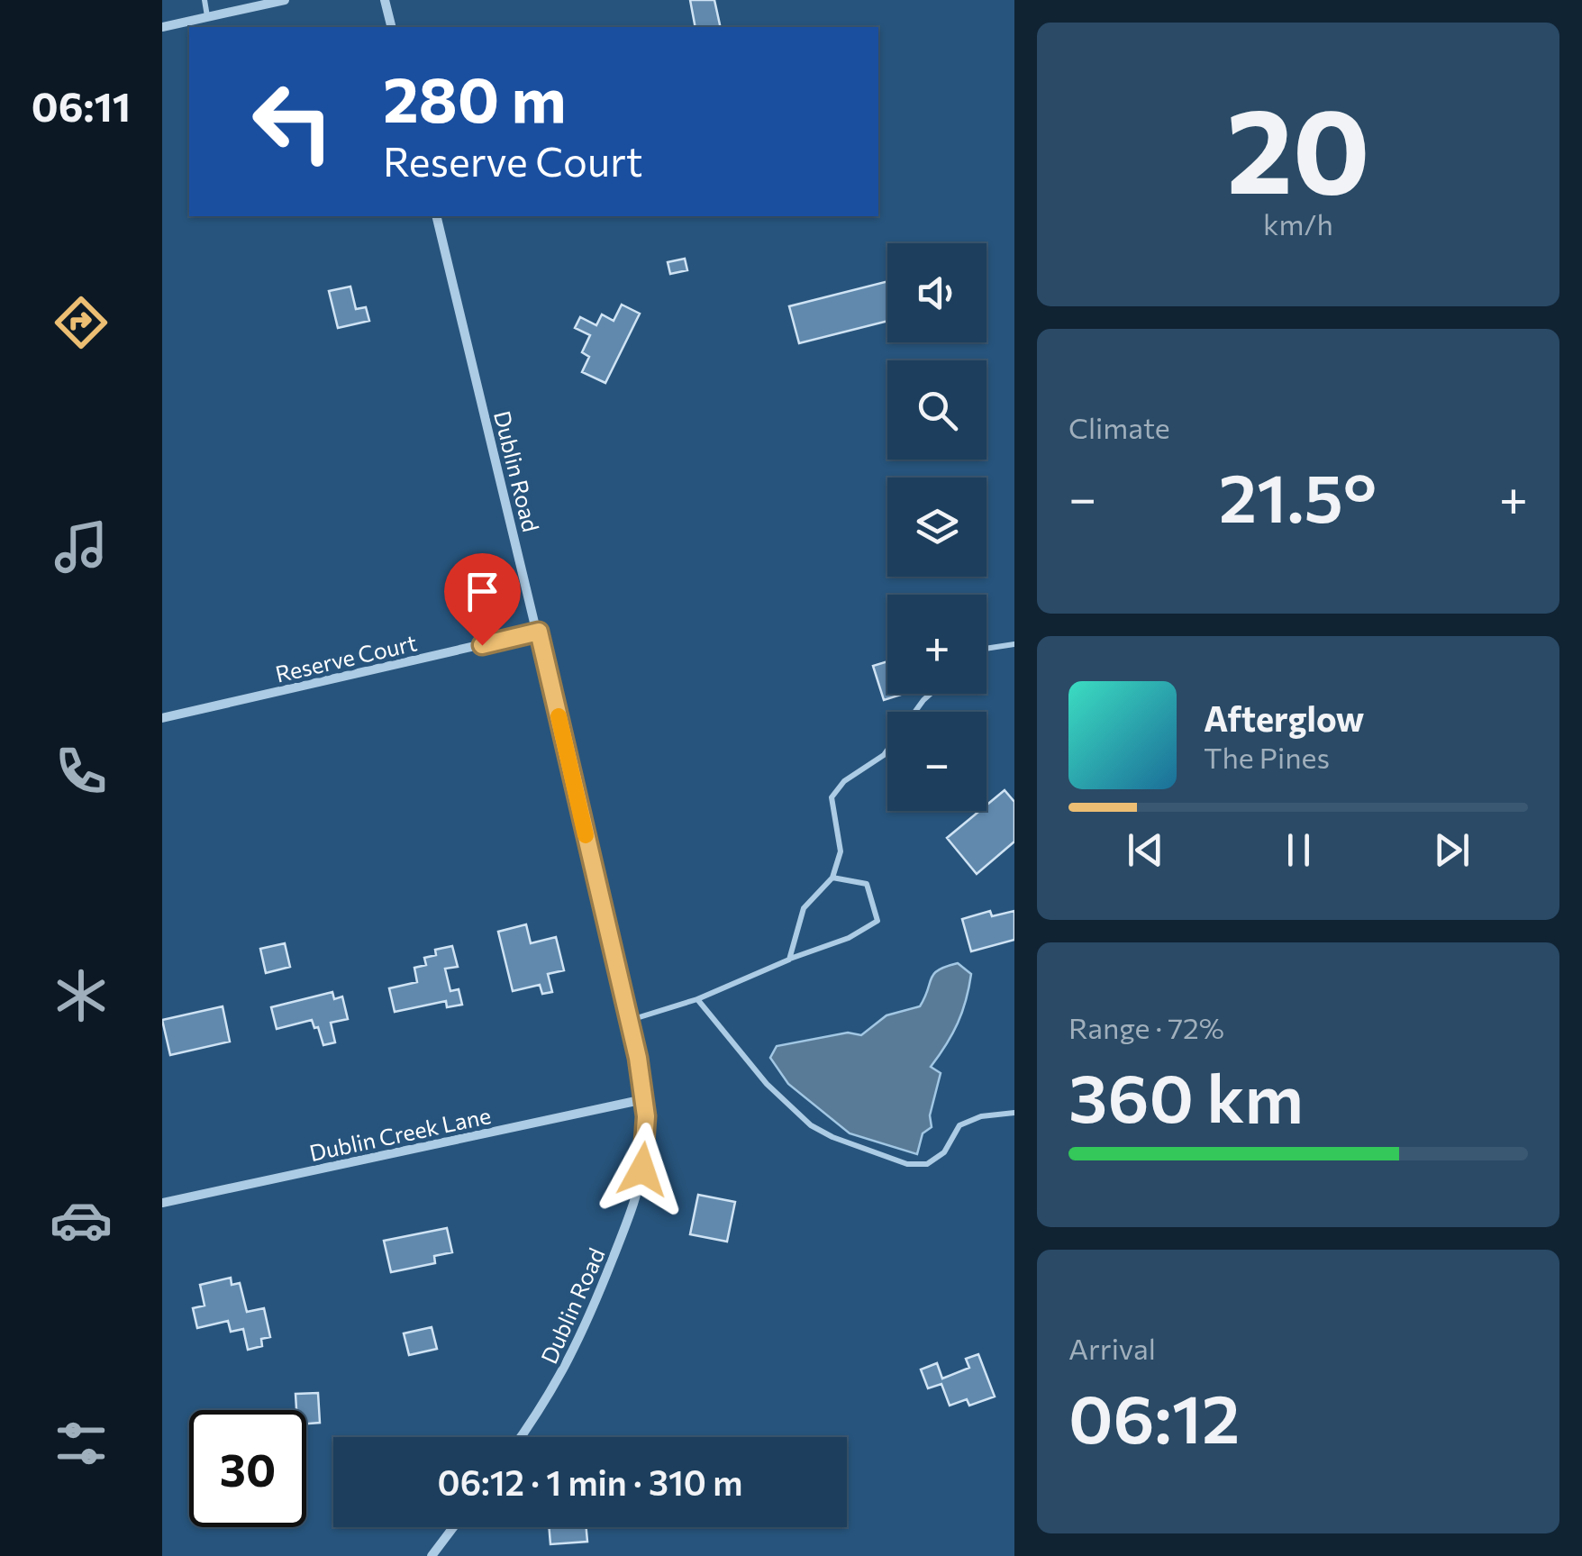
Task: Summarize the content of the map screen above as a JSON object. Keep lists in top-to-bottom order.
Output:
{
  "streets": {
    "street": ["Dublin Road", "Reserve Court", "Dublin Creek Lane"]
  },
  "crossings": [
    ["Dublin Road", "Reserve Court"],
    ["Dublin Road", "Dublin Creek Lane"]
  ],
  "page": {
    "tabs": "06:11",
    "tile": [
      ["20", "km/h"],
      "Climate",
      ["Range · 72%", "360 km"],
      ["Arrival", "06:12"]
    ],
    "turn": ["280 m", "Reserve Court"],
    "map_buttons": ["+", "−"],
    "heat": ["−", "21.5°", "+"],
    "song": ["Afterglow", "The Pines"],
    "limit": "30",
    "trip": "06:12 · 1 min · 310 m"
  }
}
